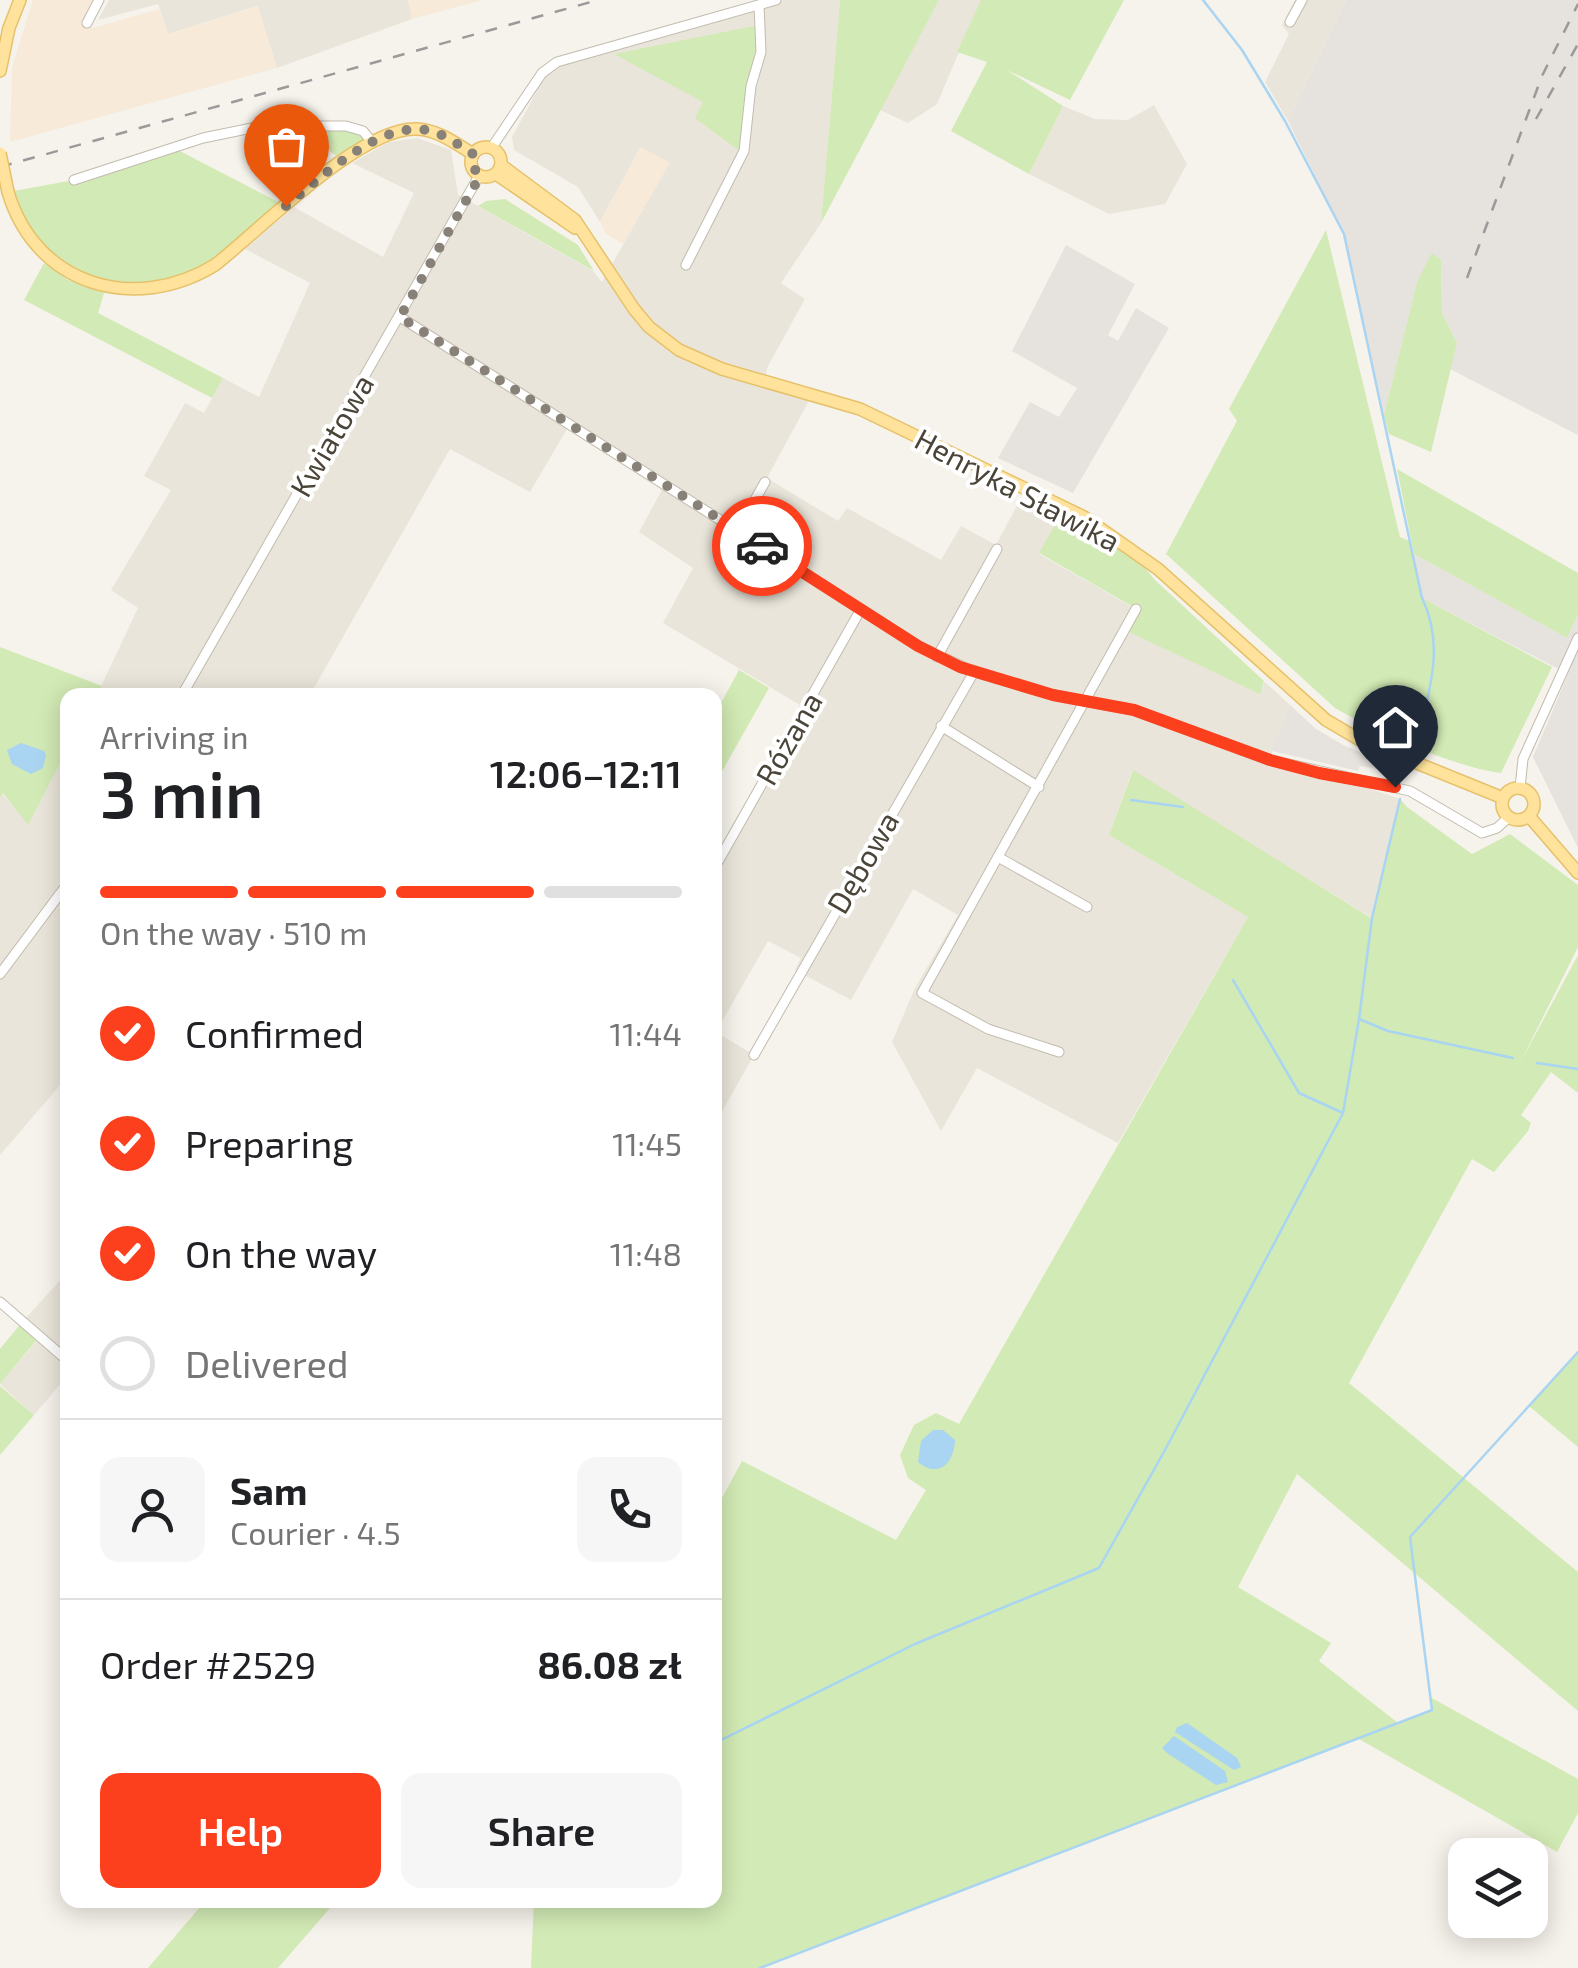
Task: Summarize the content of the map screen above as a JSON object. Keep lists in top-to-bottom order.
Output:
{
  "streets": {
    "main road": ["Henryka Sławika"],
    "street": ["Kwiatowa", "Różana", "Dębowa"]
  },
  "crossings": [
    ["Kwiatowa", "Henryka Sławika"]
  ],
  "page": {
    "heading": ["3 min", "Arriving in", "12:06–12:11"],
    "panel": [
      "Sam",
      "Courier · 4.5",
      "Order #2529",
      "86.08 zł"
    ],
    "bar": "On the way · 510 m",
    "list": [
      ["Confirmed", "11:44"],
      ["Preparing", "11:45"],
      ["On the way", "11:48"],
      "Delivered"
    ],
    "buttons": ["Help", "Share"]
  }
}
